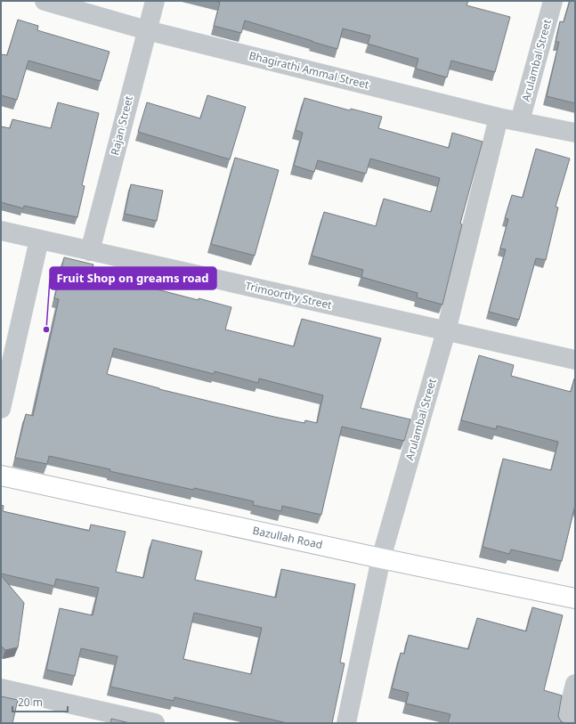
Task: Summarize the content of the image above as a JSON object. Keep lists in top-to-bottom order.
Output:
{
  "streets": {
    "main road": ["Bazullah Road"],
    "street": [
      "Arulambal Street",
      "Bhagirathi Ammal Street",
      "Rajan Street",
      "Trimoorthy Street"
    ]
  },
  "crossings": [
    ["Arulambal Street", "Bhagirathi Ammal Street"],
    ["Arulambal Street", "Trimoorthy Street"],
    ["Arulambal Street", "Bazullah Road"],
    ["Bhagirathi Ammal Street", "Rajan Street"],
    ["Rajan Street", "Trimoorthy Street"]
  ],
  "places": ["Fruit Shop on greams road"],
  "scale_bar": "20 m"
}
